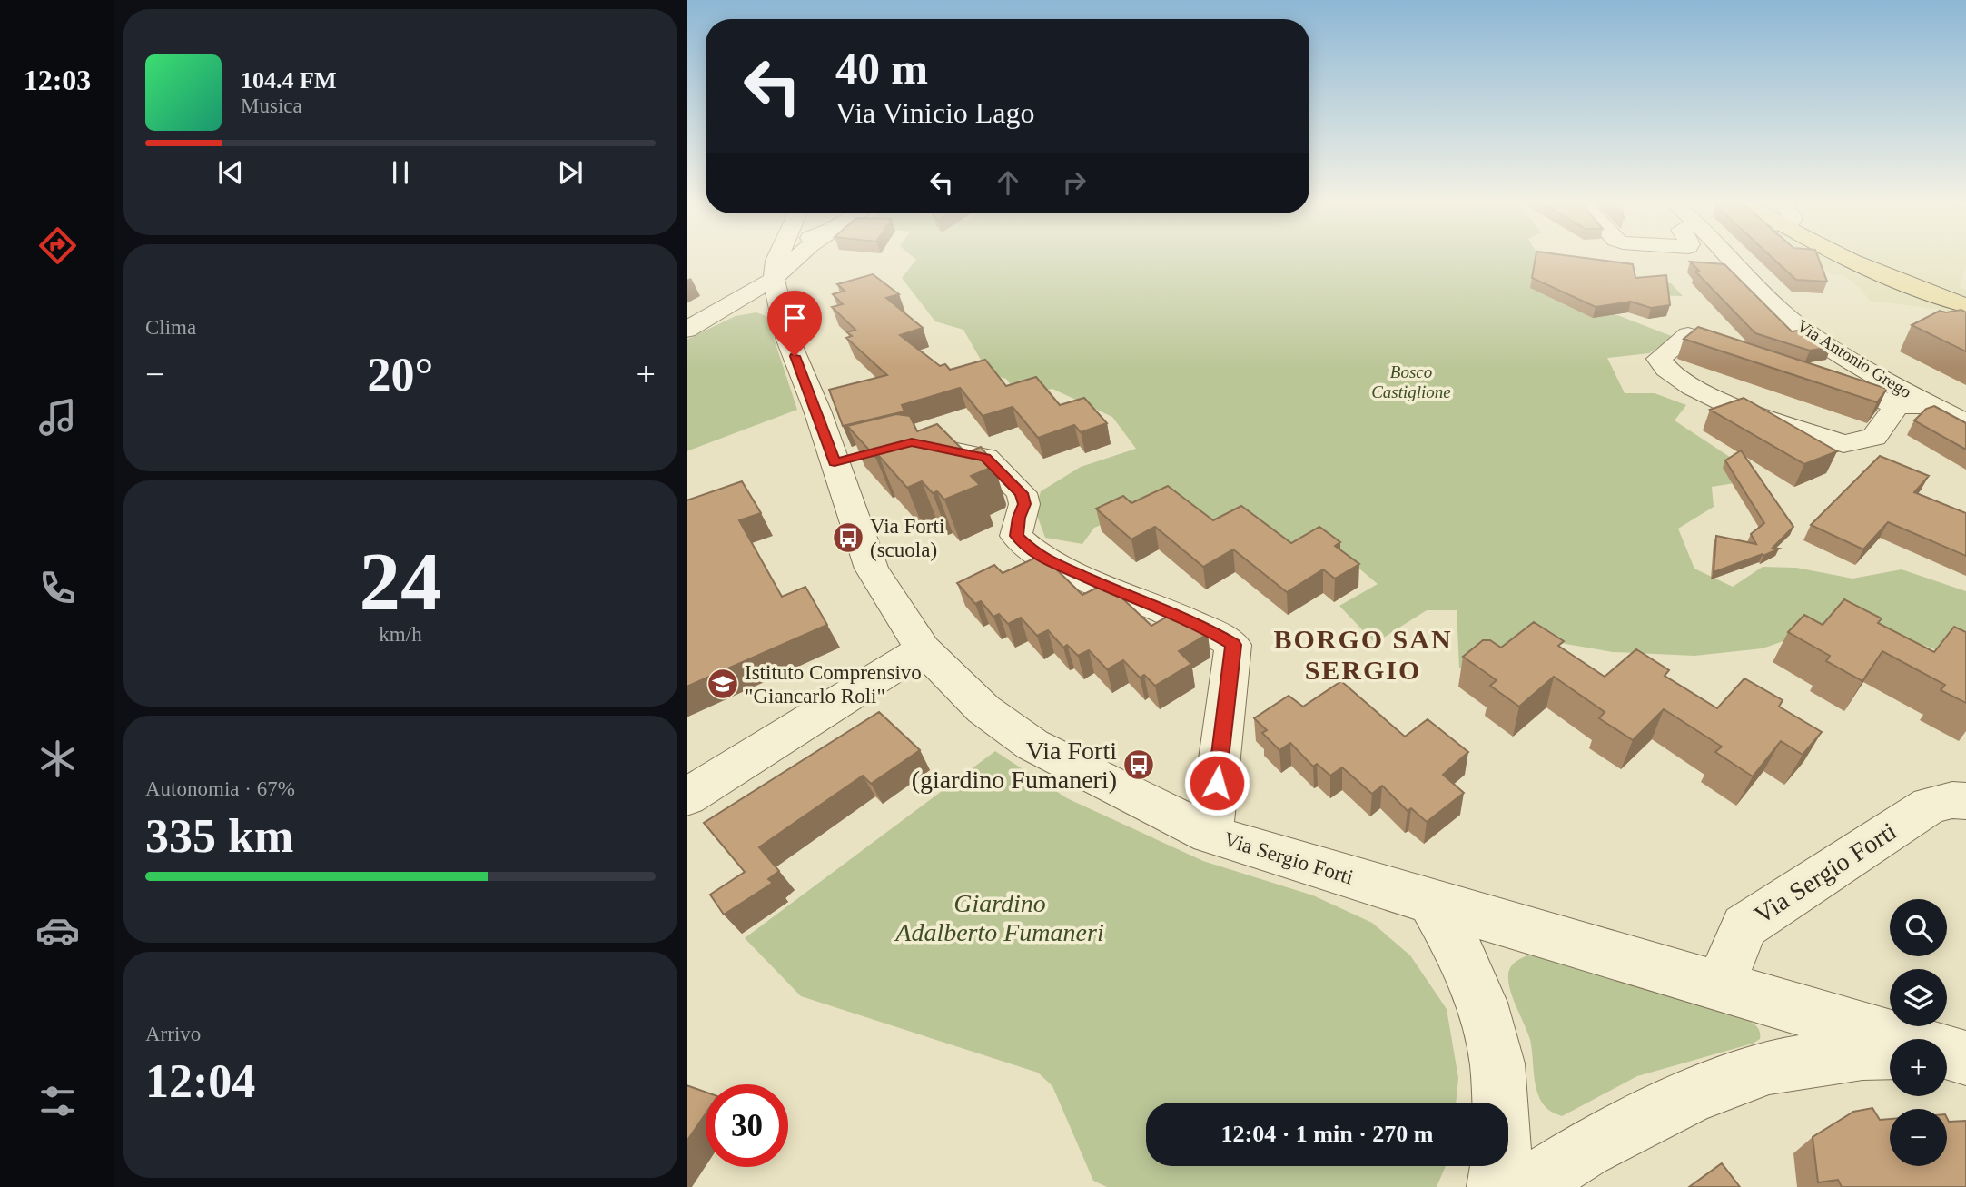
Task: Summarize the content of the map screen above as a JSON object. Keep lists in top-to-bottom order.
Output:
{
  "streets": {
    "street": ["Via Antonio Grego", "Via Sergio Forti"]
  },
  "districts": ["BORGO SAN SERGIO"],
  "parks": ["Bosco Castiglione", "Giardino Adalberto Fumaneri"],
  "places": {
    "bus stop": ["Via Forti (scuola)", "Via Forti (giardino Fumaneri)"],
    "school or university": ["Istituto Comprensivo \"Giancarlo Roli\""]
  },
  "page": {
    "tabs": "12:03",
    "turn": ["40 m", "Via Vinicio Lago"],
    "song": ["104.4 FM", "Musica"],
    "tile": [
      "Clima",
      ["24", "km/h"],
      ["Autonomia · 67%", "335 km"],
      ["Arrivo", "12:04"]
    ],
    "heat": ["−", "20°", "+"],
    "map_buttons": ["+", "−"],
    "limit": "30",
    "trip": "12:04 · 1 min · 270 m"
  }
}
